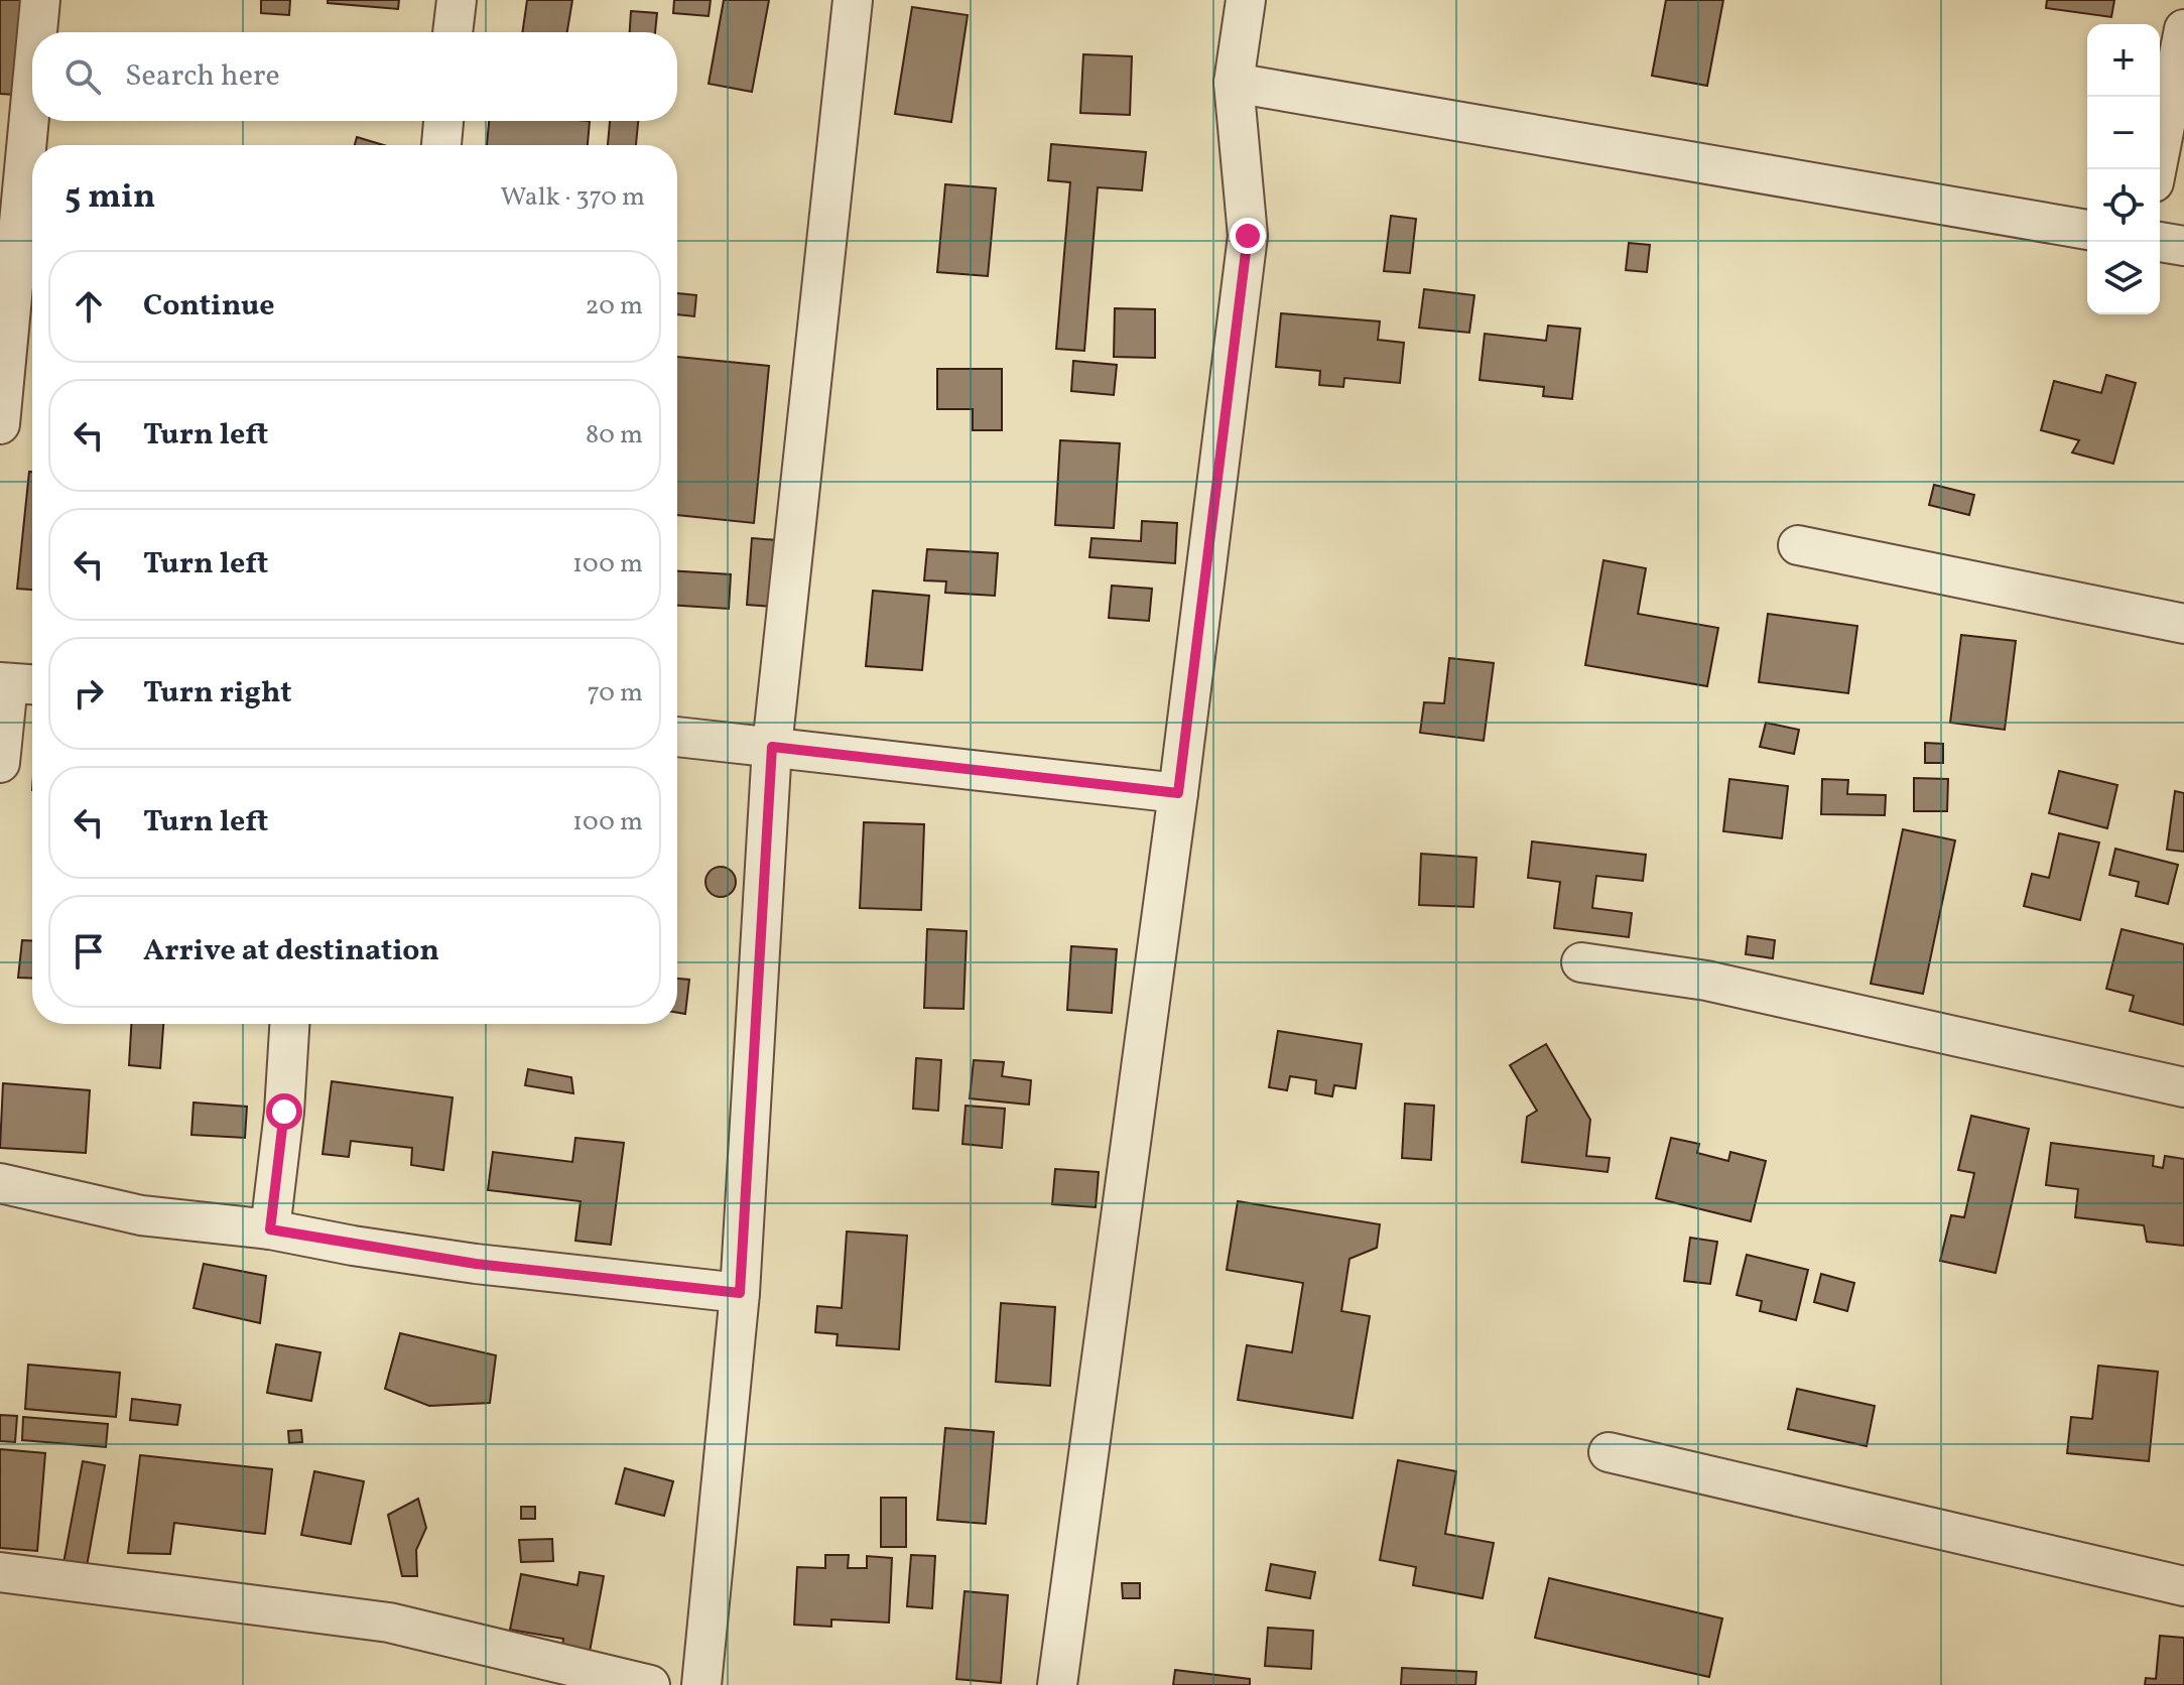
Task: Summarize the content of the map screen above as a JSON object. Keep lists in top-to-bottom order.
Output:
{
  "page": {
    "map_buttons": ["+", "−"],
    "search": "Search here",
    "heading": ["5 min", "Walk · 370 m"],
    "list": [
      ["Continue", "20 m"],
      ["Turn left", "80 m"],
      ["Turn left", "100 m"],
      ["Turn right", "70 m"],
      ["Turn left", "100 m"],
      "Arrive at destination"
    ]
  }
}
